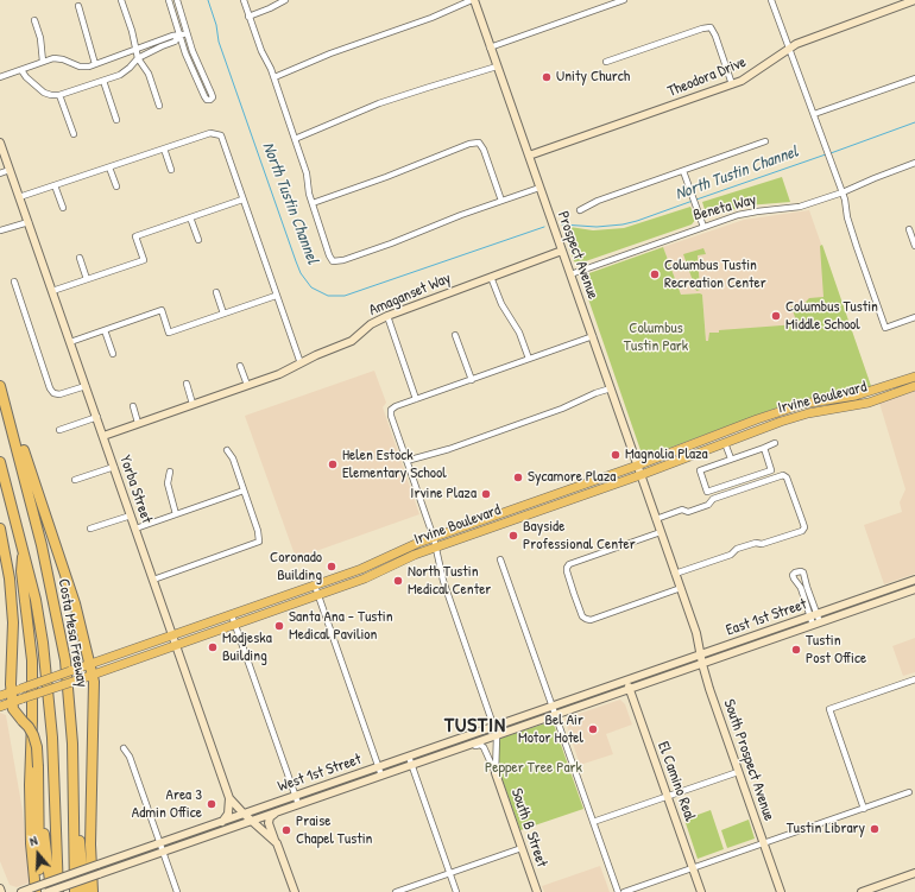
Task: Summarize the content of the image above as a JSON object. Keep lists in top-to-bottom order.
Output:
{
  "streets": {
    "highway": ["Costa Mesa Freeway"],
    "main road": [
      "Theodora Drive",
      "Prospect Avenue",
      "Amaganset Way",
      "Irvine Boulevard",
      "Yorba Street",
      "East 1st Street",
      "South Prospect Avenue",
      "West 1st Street",
      "El Camino Real",
      "South B Street"
    ],
    "street": ["Beneta Way"]
  },
  "crossings": [
    ["Theodora Drive", "Prospect Avenue"],
    ["Beneta Way", "Prospect Avenue"],
    ["Prospect Avenue", "Amaganset Way"],
    ["Prospect Avenue", "Irvine Boulevard"],
    ["Prospect Avenue", "South Prospect Avenue"],
    ["Amaganset Way", "Yorba Street"],
    ["Irvine Boulevard", "Yorba Street"],
    ["Yorba Street", "West 1st Street"],
    ["East 1st Street", "South Prospect Avenue"],
    ["East 1st Street", "West 1st Street"],
    ["East 1st Street", "El Camino Real"],
    ["West 1st Street", "El Camino Real"],
    ["West 1st Street", "South B Street"]
  ],
  "districts": ["TUSTIN"],
  "water": ["North Tustin Channel"],
  "parks": ["Columbus Tustin Park", "Pepper Tree Park"],
  "places": [
    "Unity Church",
    "Columbus Tustin Recreation Center",
    "Columbus Tustin Middle School",
    "Magnolia Plaza",
    "Helen Estock Elementary School",
    "Sycamore Plaza",
    "Irvine Plaza",
    "Bayside Professional Center",
    "Coronado Building",
    "North Tustin Medical Center",
    "Santa Ana - Tustin Medical Pavilion",
    "Modjeska Building",
    "Tustin Post Office",
    "Bel Air Motor Hotel",
    "Area 3 Admin Office",
    "Tustin Library",
    "Praise Chapel Tustin"
  ],
  "north": "top"
}
